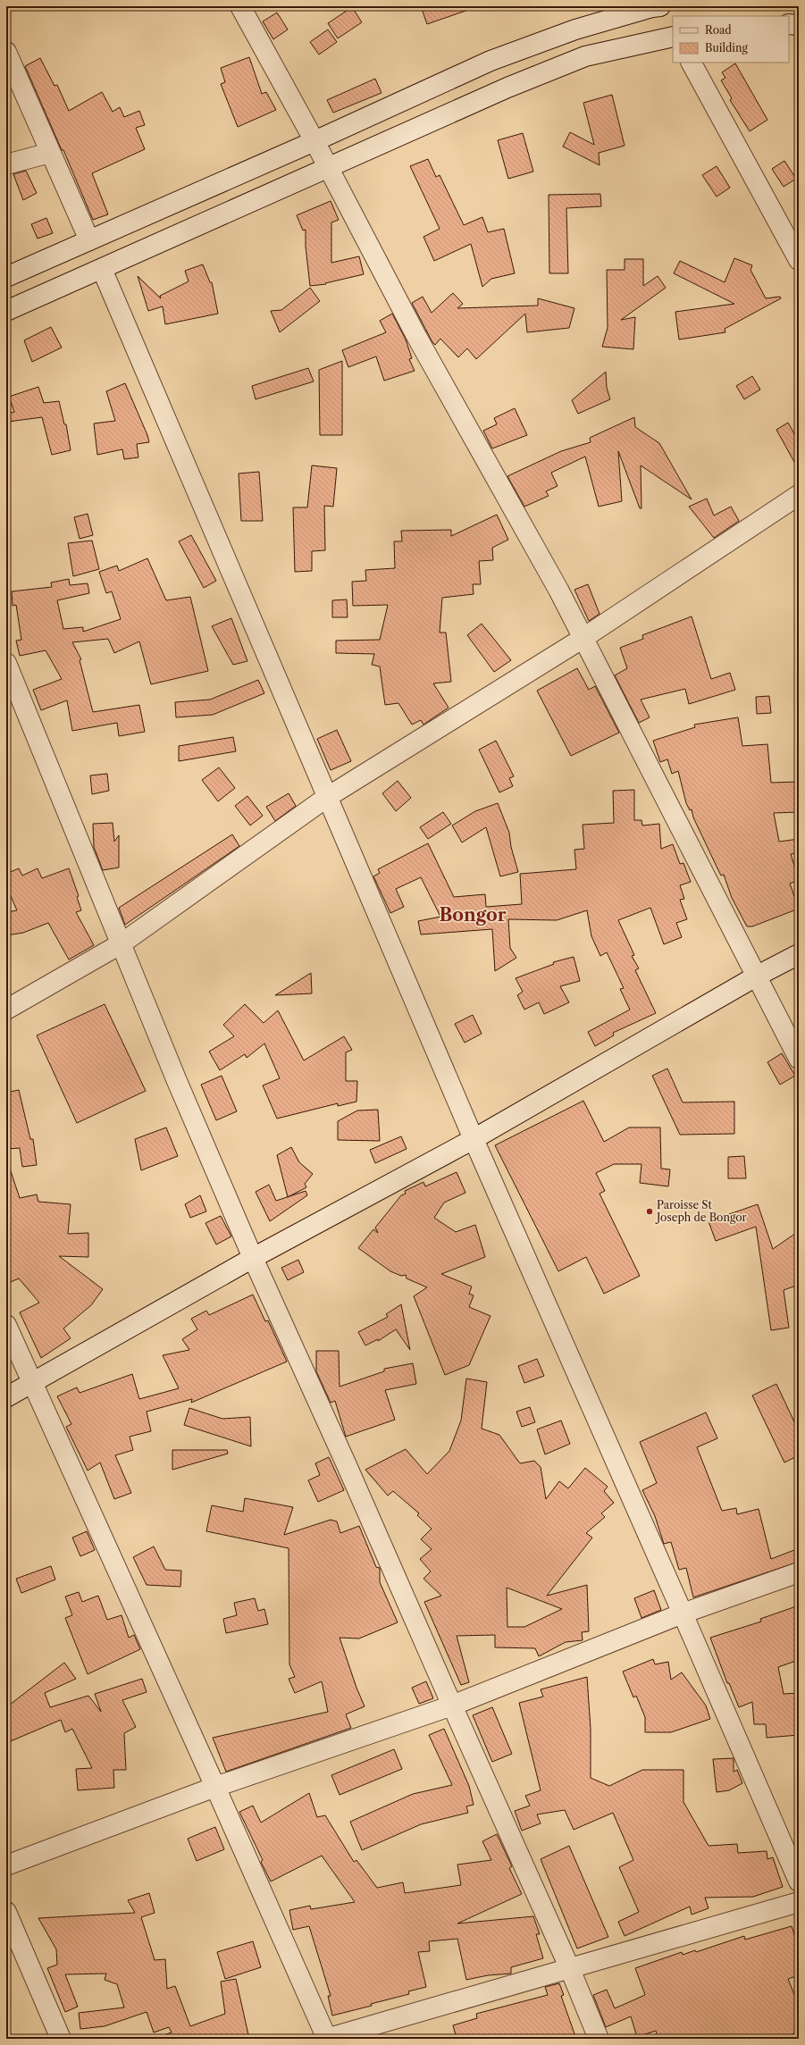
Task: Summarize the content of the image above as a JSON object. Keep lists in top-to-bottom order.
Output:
{
  "districts": ["Bongor"],
  "places": ["Paroisse St Joseph de Bongor"],
  "legend": ["Road", "Building"]
}
